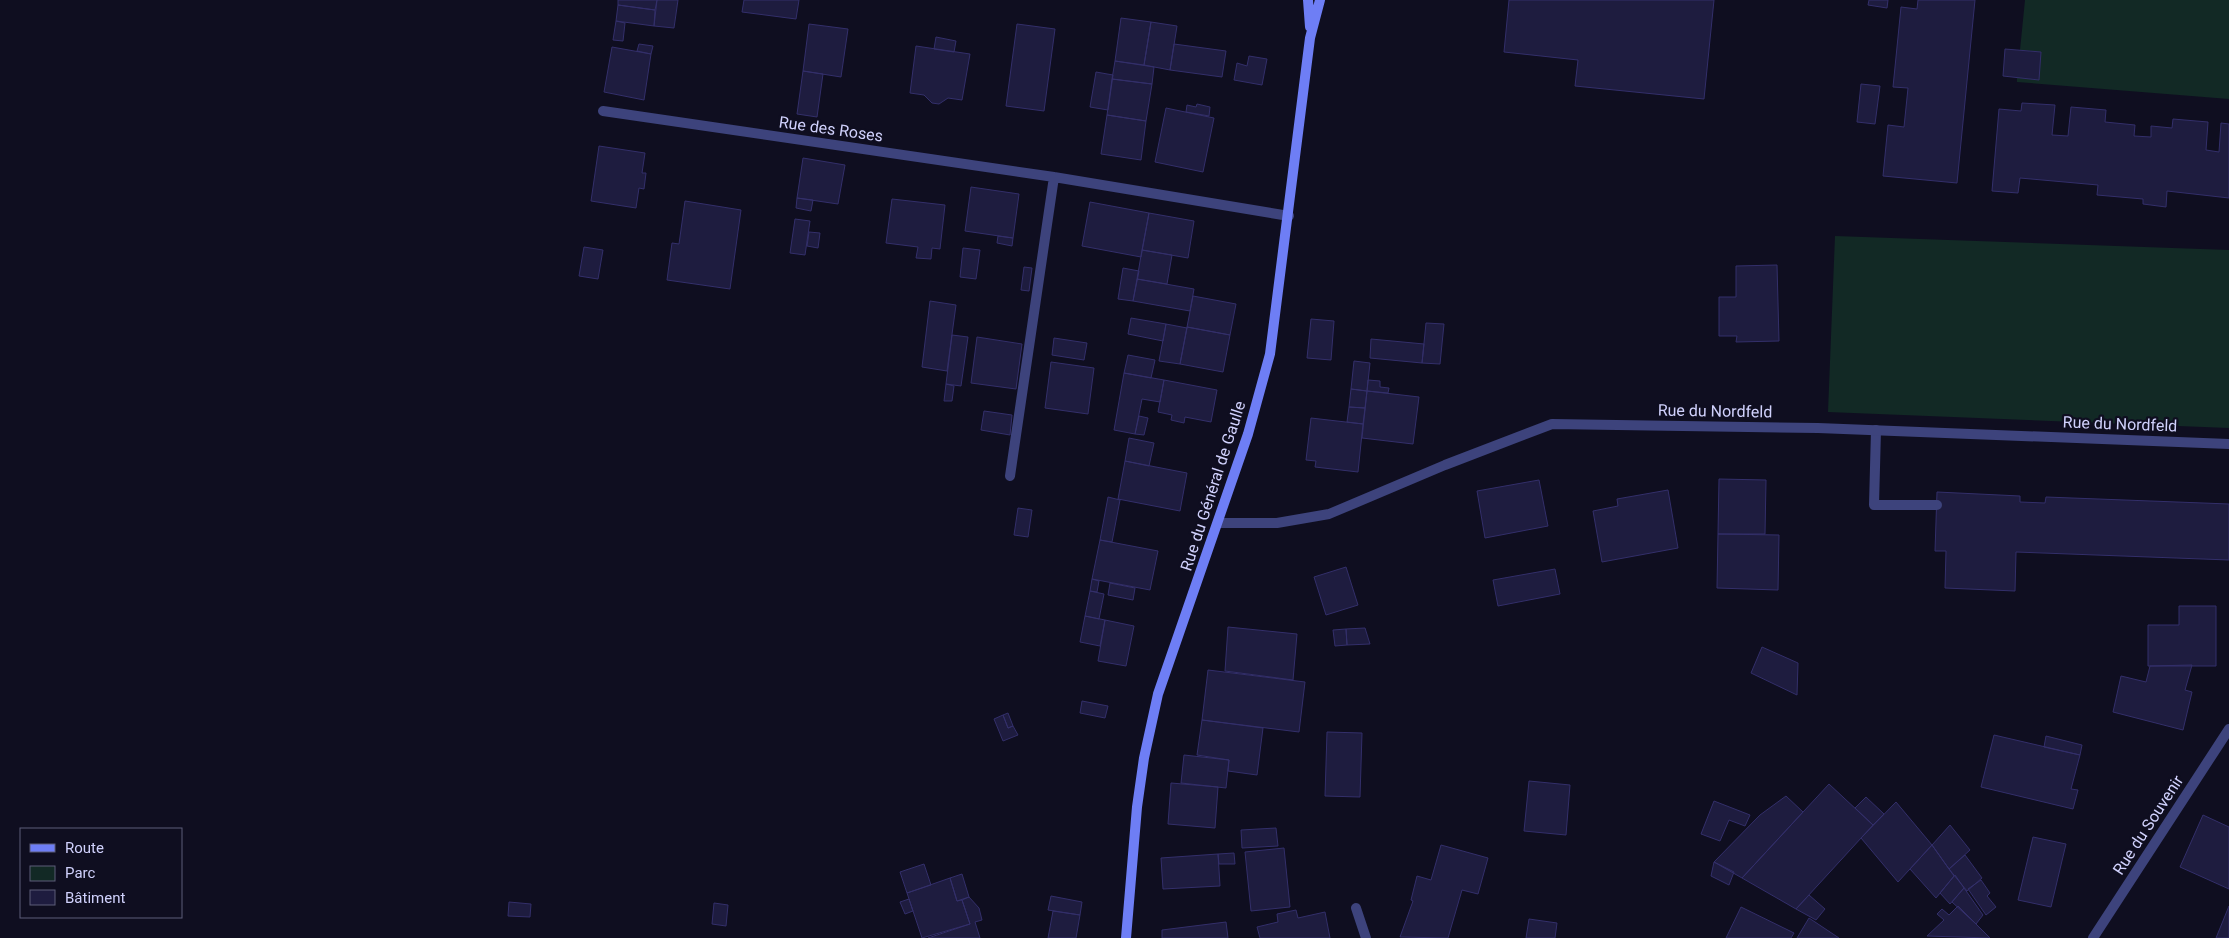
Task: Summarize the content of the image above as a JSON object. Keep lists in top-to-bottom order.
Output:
{
  "streets": {
    "main road": ["Rue du Général de Gaulle"],
    "street": ["Rue des Roses", "Rue du Nordfeld", "Rue du Souvenir"]
  },
  "crossings": [
    ["Rue des Roses", "Rue du Général de Gaulle"],
    ["Rue du Nordfeld", "Rue du Général de Gaulle"]
  ],
  "legend": ["Route", "Parc", "Bâtiment"]
}
